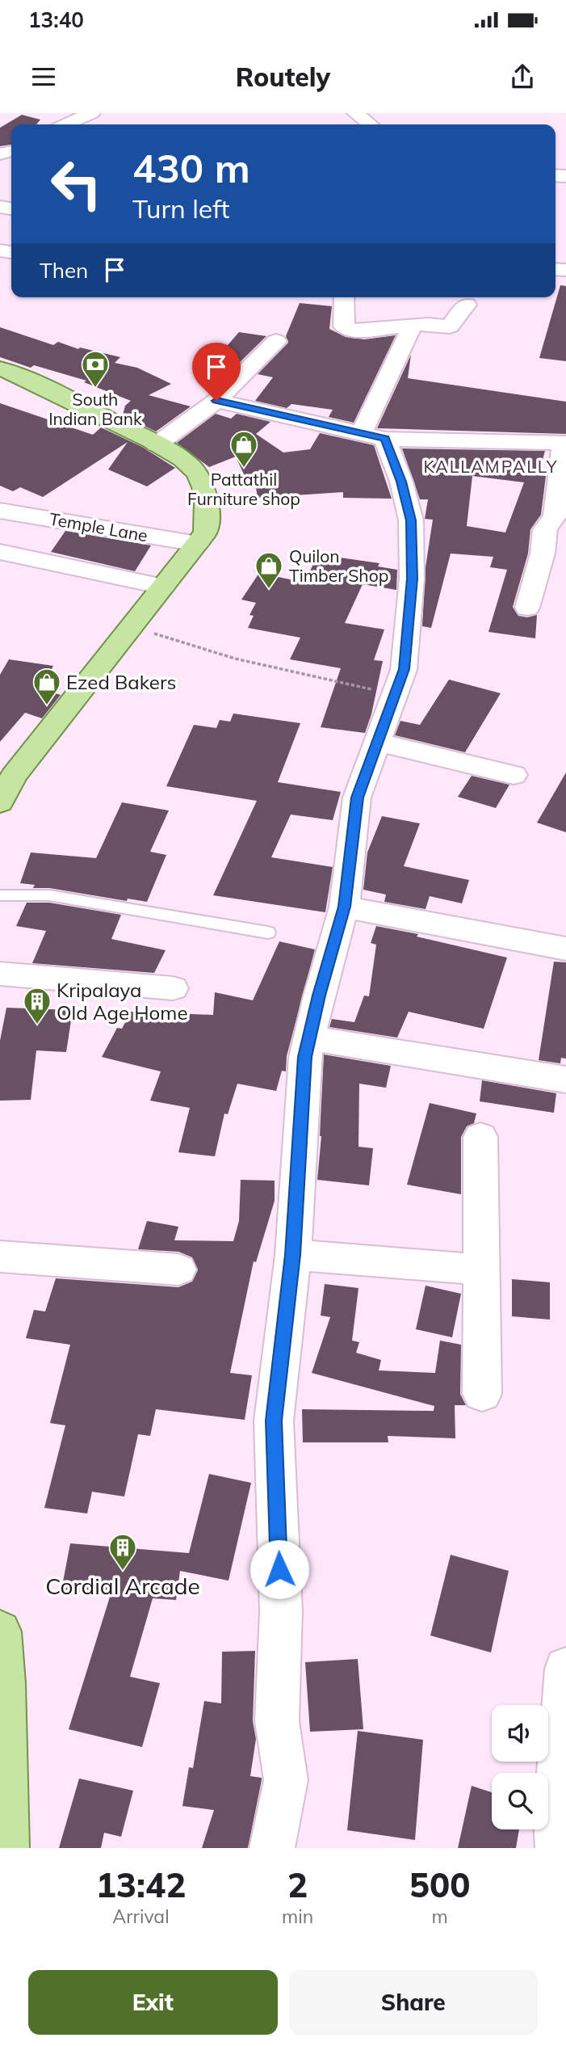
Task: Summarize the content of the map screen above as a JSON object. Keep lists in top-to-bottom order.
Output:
{
  "streets": {
    "street": ["Temple Lane"]
  },
  "districts": ["KALLAMPALLY"],
  "places": {
    "bank": ["South Indian Bank"],
    "shop": ["Pattathil Furniture shop", "Quilon Timber Shop", "Ezed Bakers"],
    "building": ["Kripalaya Old Age Home", "Cordial Arcade"]
  },
  "page": {
    "status": "13:40",
    "header": "Routely",
    "turn": ["430 m", "Turn left"],
    "then": "Then",
    "eta": [
      "13:42",
      "Arrival",
      "2",
      "min",
      "500",
      "m"
    ],
    "buttons": ["Exit", "Share"]
  }
}
